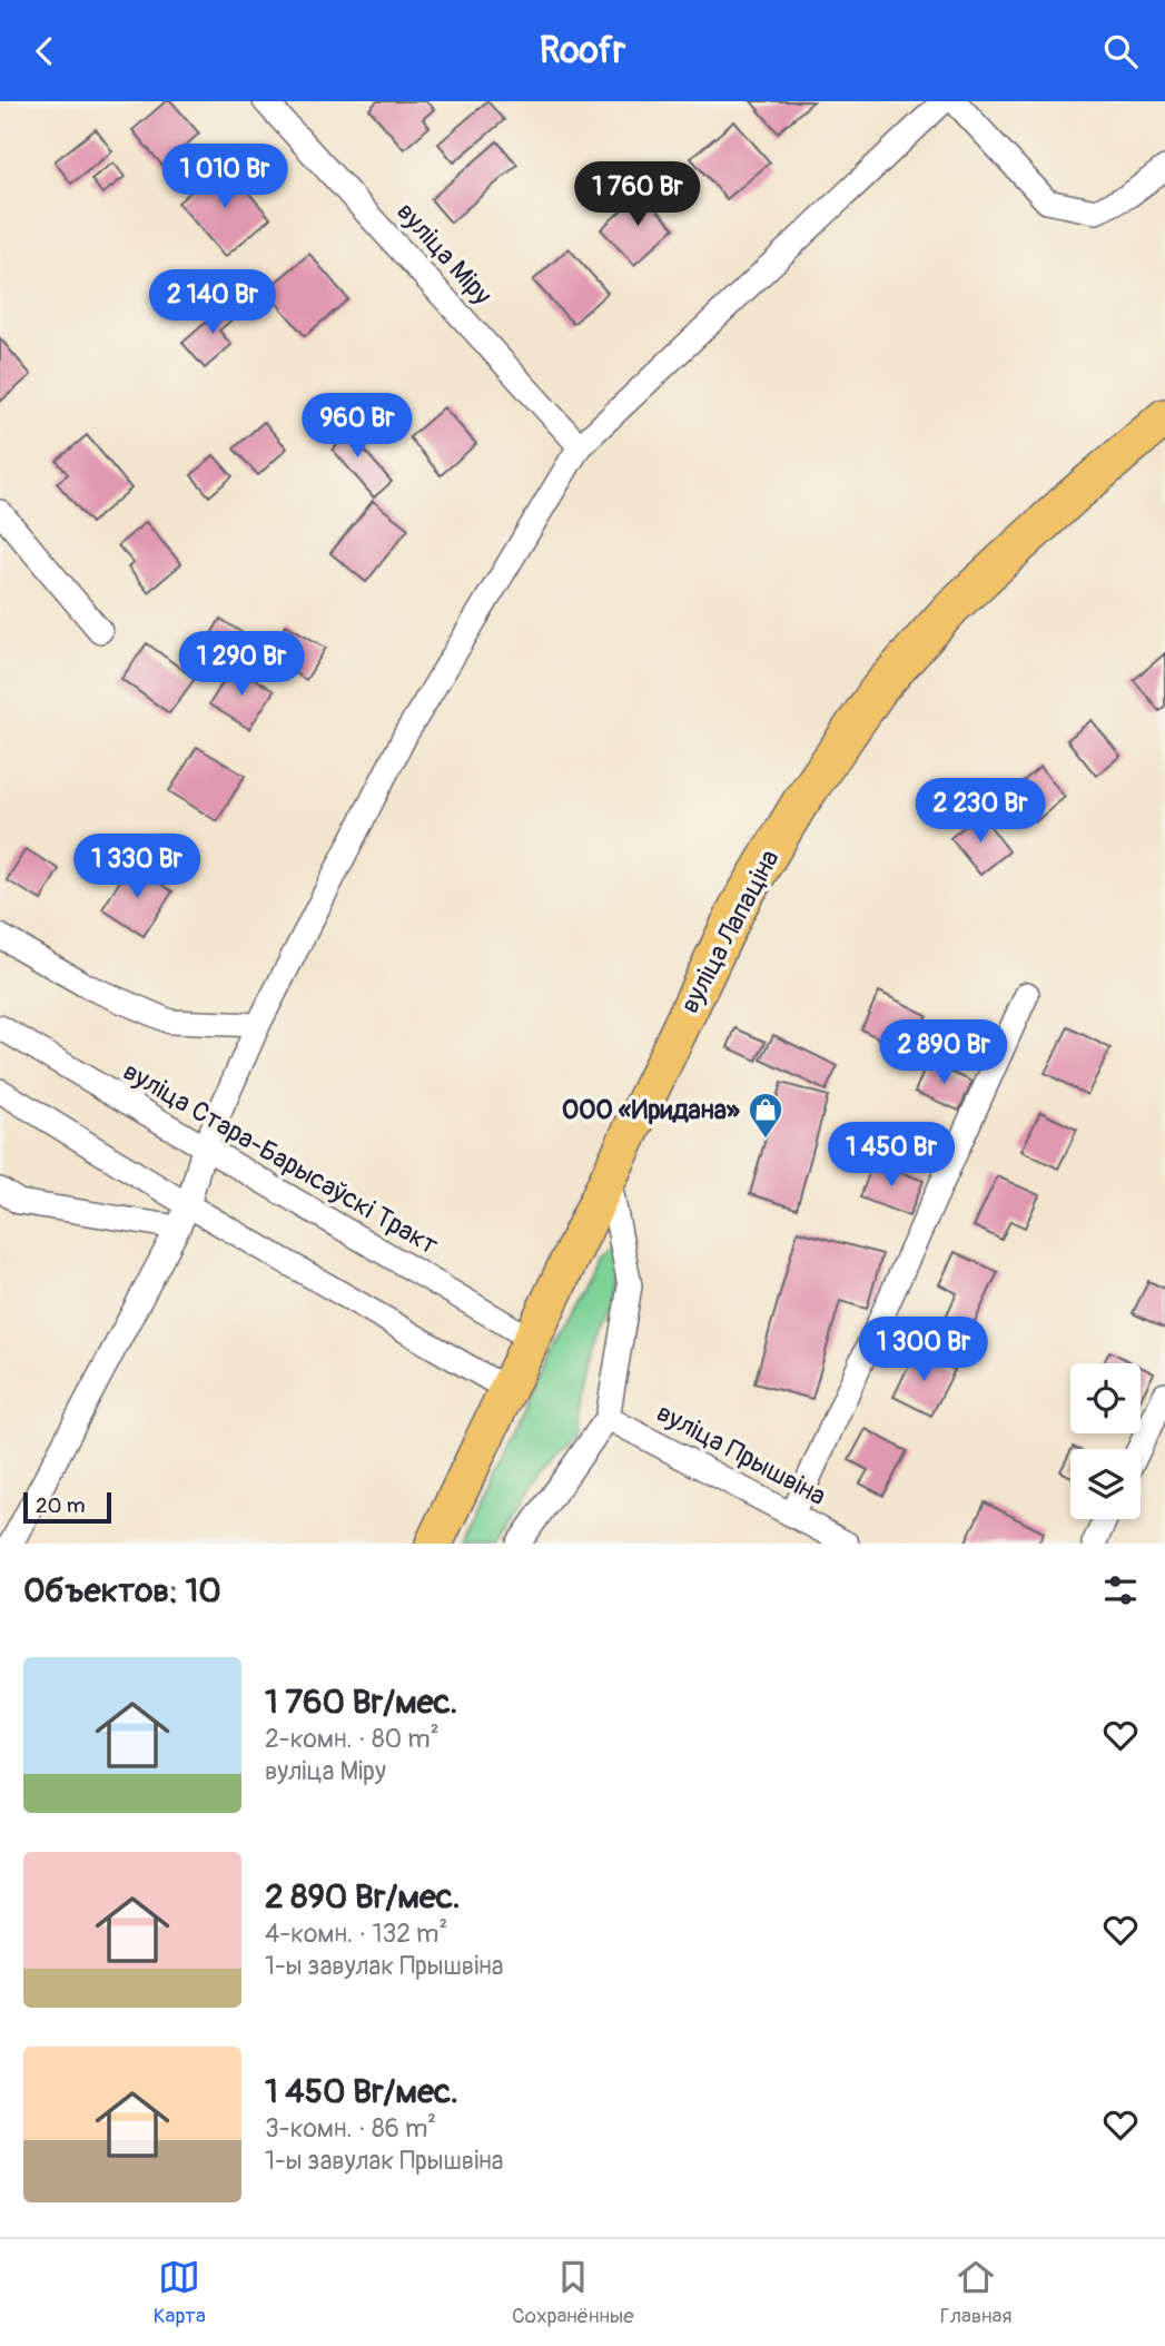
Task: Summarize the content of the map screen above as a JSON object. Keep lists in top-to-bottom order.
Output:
{
  "streets": {
    "main road": ["вуліца Лапаціна"],
    "street": ["вуліца Міру", "вуліца Стара-Барысаўскі Тракт", "вуліца Прышвіна"]
  },
  "crossings": [
    ["вуліца Лапаціна", "вуліца Стара-Барысаўскі Тракт"]
  ],
  "places": {
    "shop": ["ООО «Иридана»"]
  },
  "scale_bar": "20 m",
  "page": {
    "header": "Roofr",
    "price": [
      "1 010 Br",
      "1 760 Br",
      "2 140 Br",
      "960 Br",
      "1 290 Br",
      "2 230 Br",
      "1 330 Br",
      "2 890 Br",
      "1 450 Br",
      "1 300 Br"
    ],
    "scale": "20 m",
    "heading": "Объектов: 10",
    "list": [
      {
        "name": "1 760 Br/мес.",
        "note": "2-комн. · 80 m² · вуліца Міру"
      },
      {
        "name": "2 890 Br/мес.",
        "note": "4-комн. · 132 m² · 1-ы завулак Прышвіна"
      },
      {
        "name": "1 450 Br/мес.",
        "note": "3-комн. · 86 m² · 1-ы завулак Прышвіна"
      }
    ],
    "tabs": ["Карта", "Сохранённые", "Главная"]
  }
}
